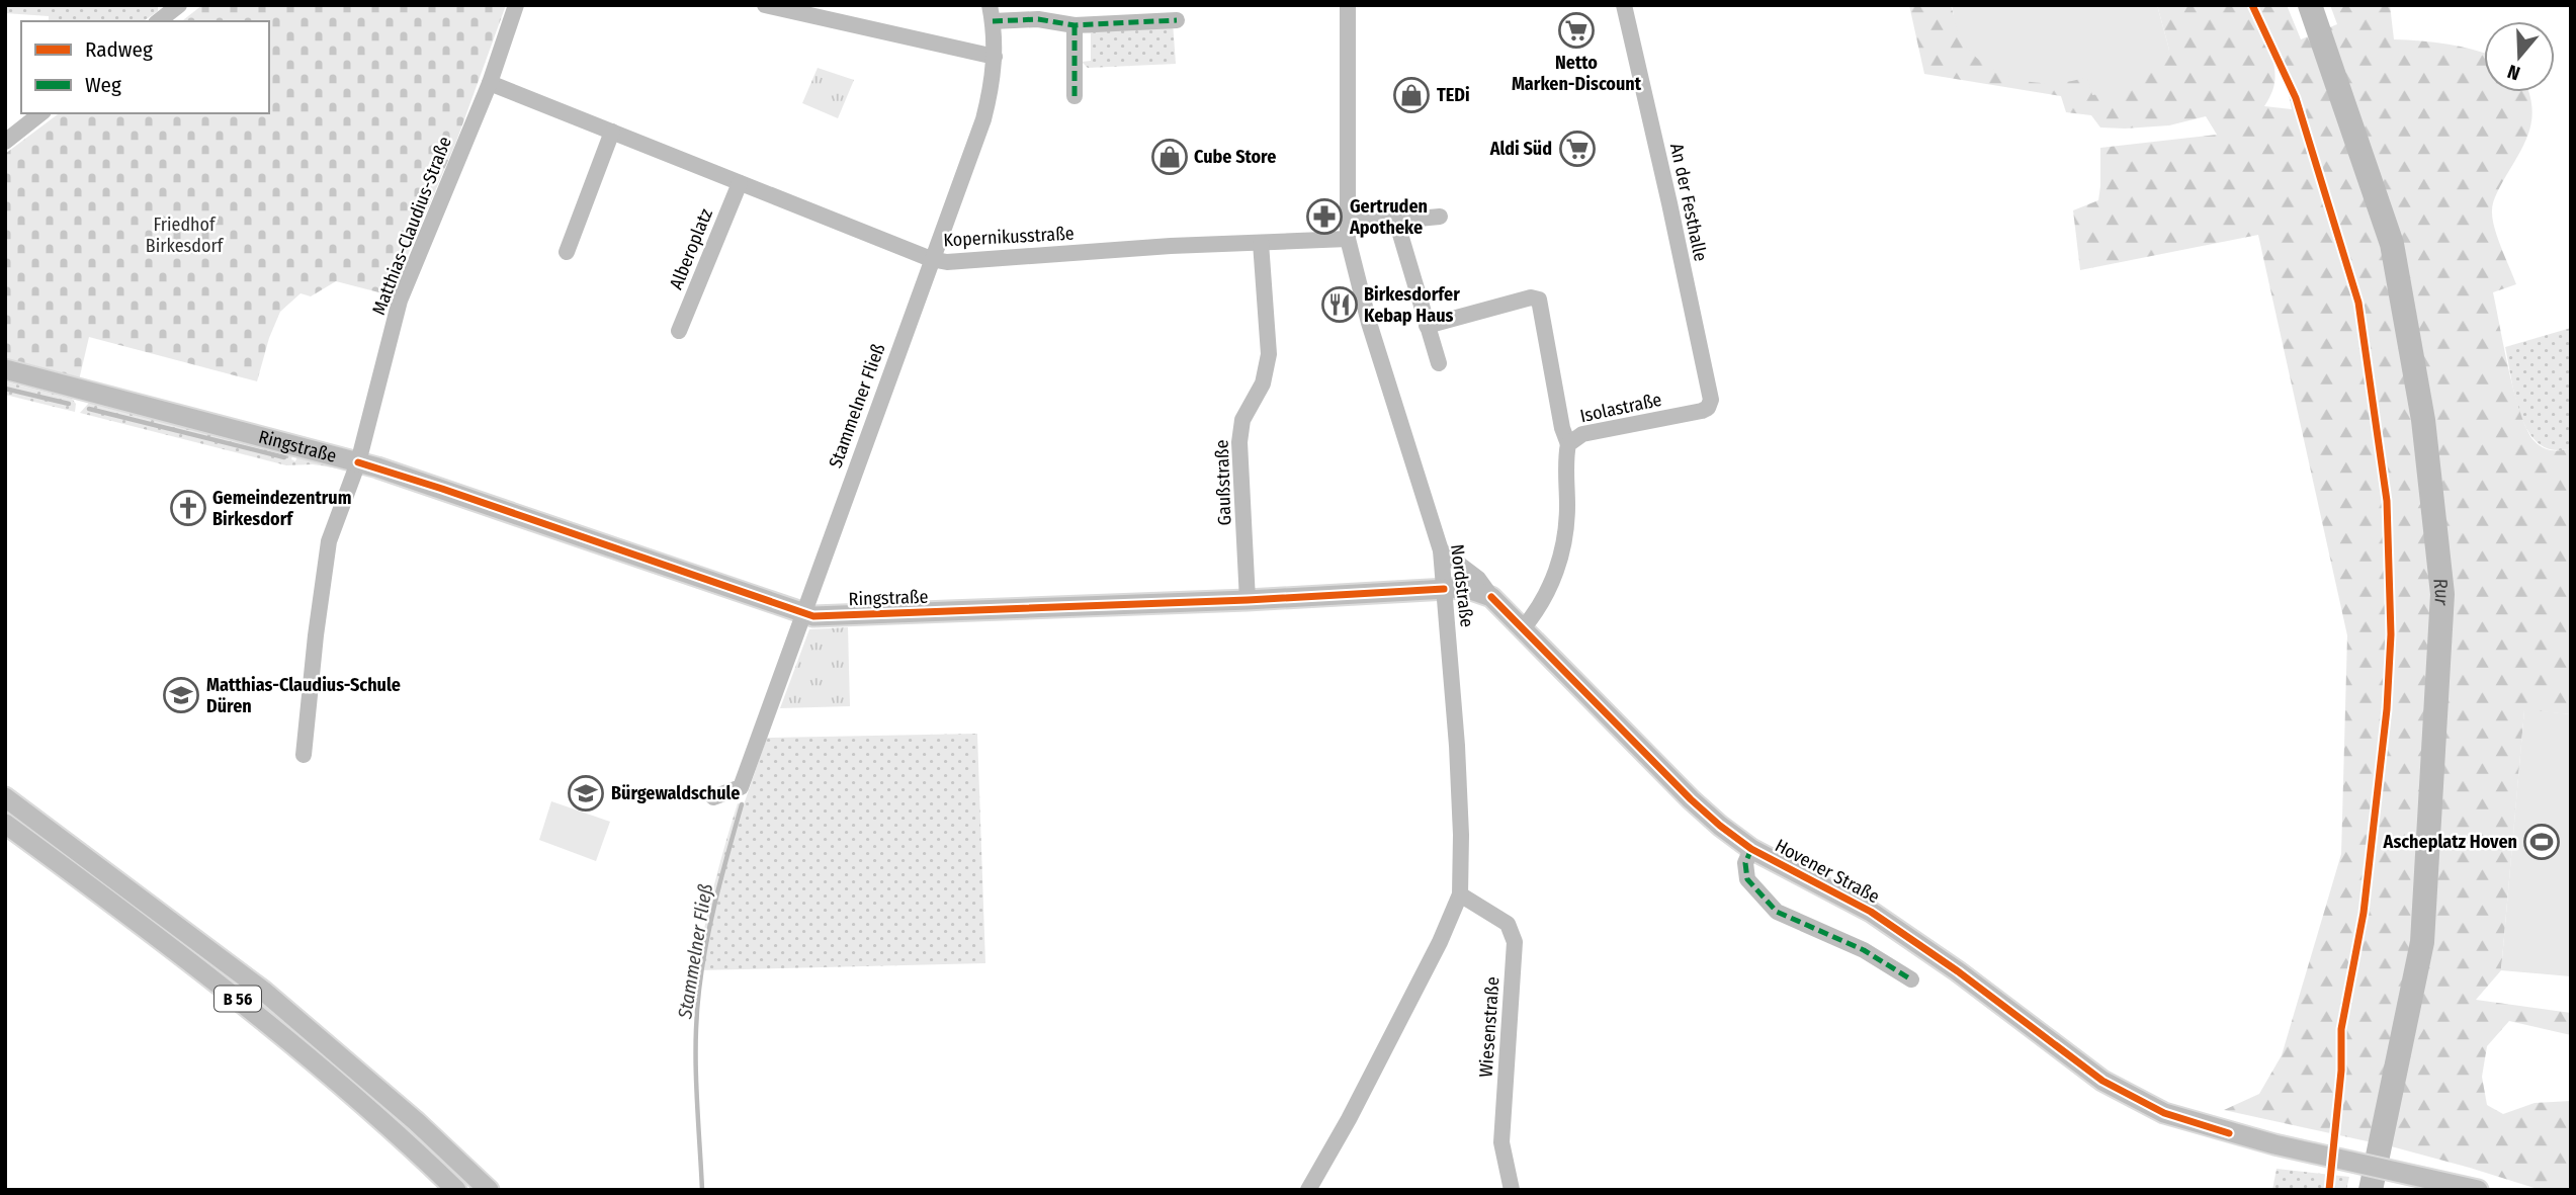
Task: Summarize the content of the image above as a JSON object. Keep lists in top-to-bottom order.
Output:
{
  "streets": {
    "main road": ["Ringstraße", "Hovener Straße", "B 56"],
    "street": [
      "An der Festhalle",
      "Matthias-Claudius-Straße",
      "Kopernikusstraße",
      "Alberoplatz",
      "Stammelner Fließ",
      "Isolastraße",
      "Gaußstraße",
      "Nordstraße",
      "Wiesenstraße"
    ]
  },
  "crossings": [
    ["An der Festhalle", "Isolastraße"],
    ["Matthias-Claudius-Straße", "Kopernikusstraße"],
    ["Matthias-Claudius-Straße", "Ringstraße"],
    ["Kopernikusstraße", "Alberoplatz"],
    ["Kopernikusstraße", "Stammelner Fließ"],
    ["Kopernikusstraße", "Gaußstraße"],
    ["Kopernikusstraße", "Nordstraße"],
    ["Stammelner Fließ", "Ringstraße"],
    ["Isolastraße", "Hovener Straße"],
    ["Ringstraße", "Gaußstraße"],
    ["Ringstraße", "Nordstraße"],
    ["Nordstraße", "Wiesenstraße"]
  ],
  "water": ["Rur", "Stammelner Fließ"],
  "parks": ["Friedhof Birkesdorf"],
  "places": {
    "supermarket": ["Netto Marken-Discount", "Aldi Süd"],
    "shop": ["TEDi", "Cube Store"],
    "pharmacy": ["Gertruden Apotheke"],
    "restaurant": ["Birkesdorfer Kebap Haus"],
    "church": ["Gemeindezentrum Birkesdorf"],
    "school or university": ["Matthias-Claudius-Schule Düren", "Bürgewaldschule"],
    "sports": ["Ascheplatz Hoven"]
  },
  "legend": ["Radweg", "Weg"],
  "north": "bottom"
}
